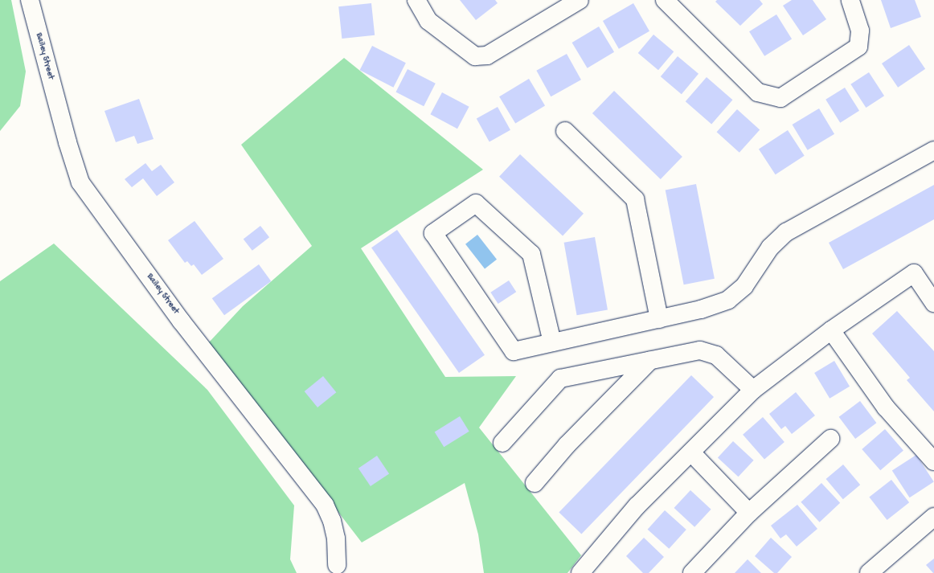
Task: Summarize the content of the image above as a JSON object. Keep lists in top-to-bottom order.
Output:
{
  "streets": {
    "street": ["Bailey Street"]
  }
}
